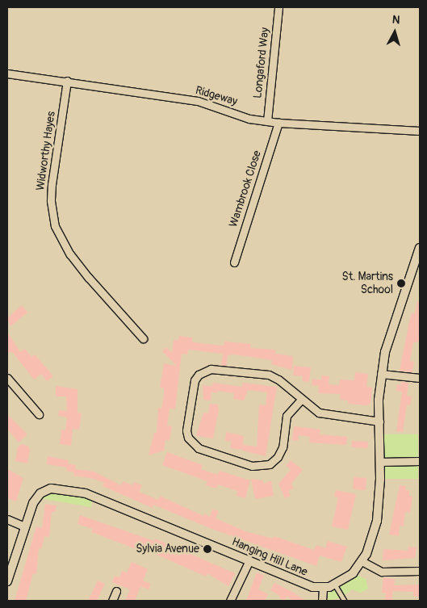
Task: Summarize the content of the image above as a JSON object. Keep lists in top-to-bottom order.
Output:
{
  "streets": {
    "street": [
      "Longaford Way",
      "Ridgeway",
      "Widworthy Hayes",
      "Wambrook Close",
      "Hanging Hill Lane"
    ]
  },
  "crossings": [
    ["Longaford Way", "Ridgeway"],
    ["Ridgeway", "Widworthy Hayes"],
    ["Ridgeway", "Wambrook Close"]
  ],
  "places": ["St. Martins School", "Sylvia Avenue"],
  "north": "top"
}
